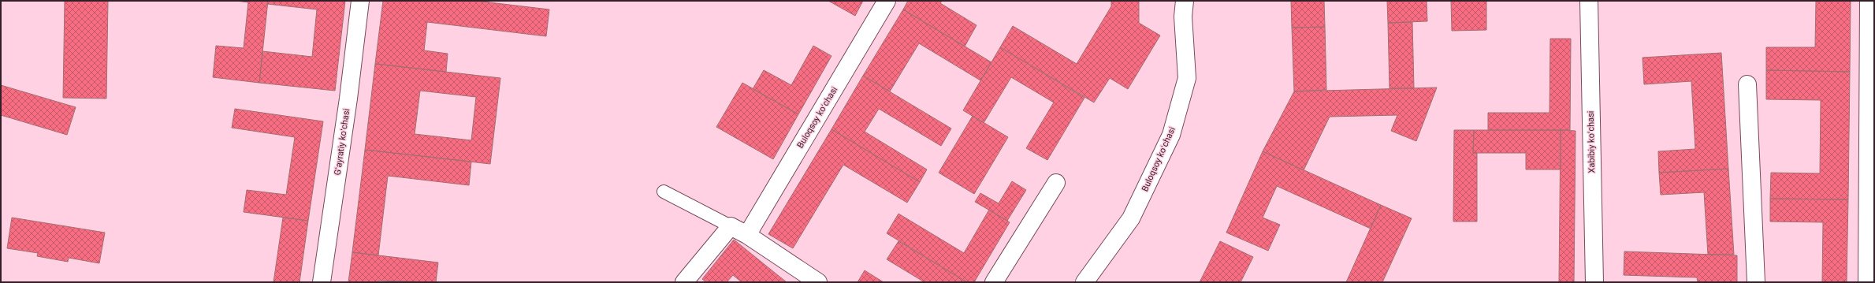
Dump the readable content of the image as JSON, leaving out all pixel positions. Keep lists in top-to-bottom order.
{
  "streets": {
    "street": ["Buloqsoy koʻchasi", "Gʻayratiy koʻchasi", "Xabibiy koʻchasi"]
  }
}
